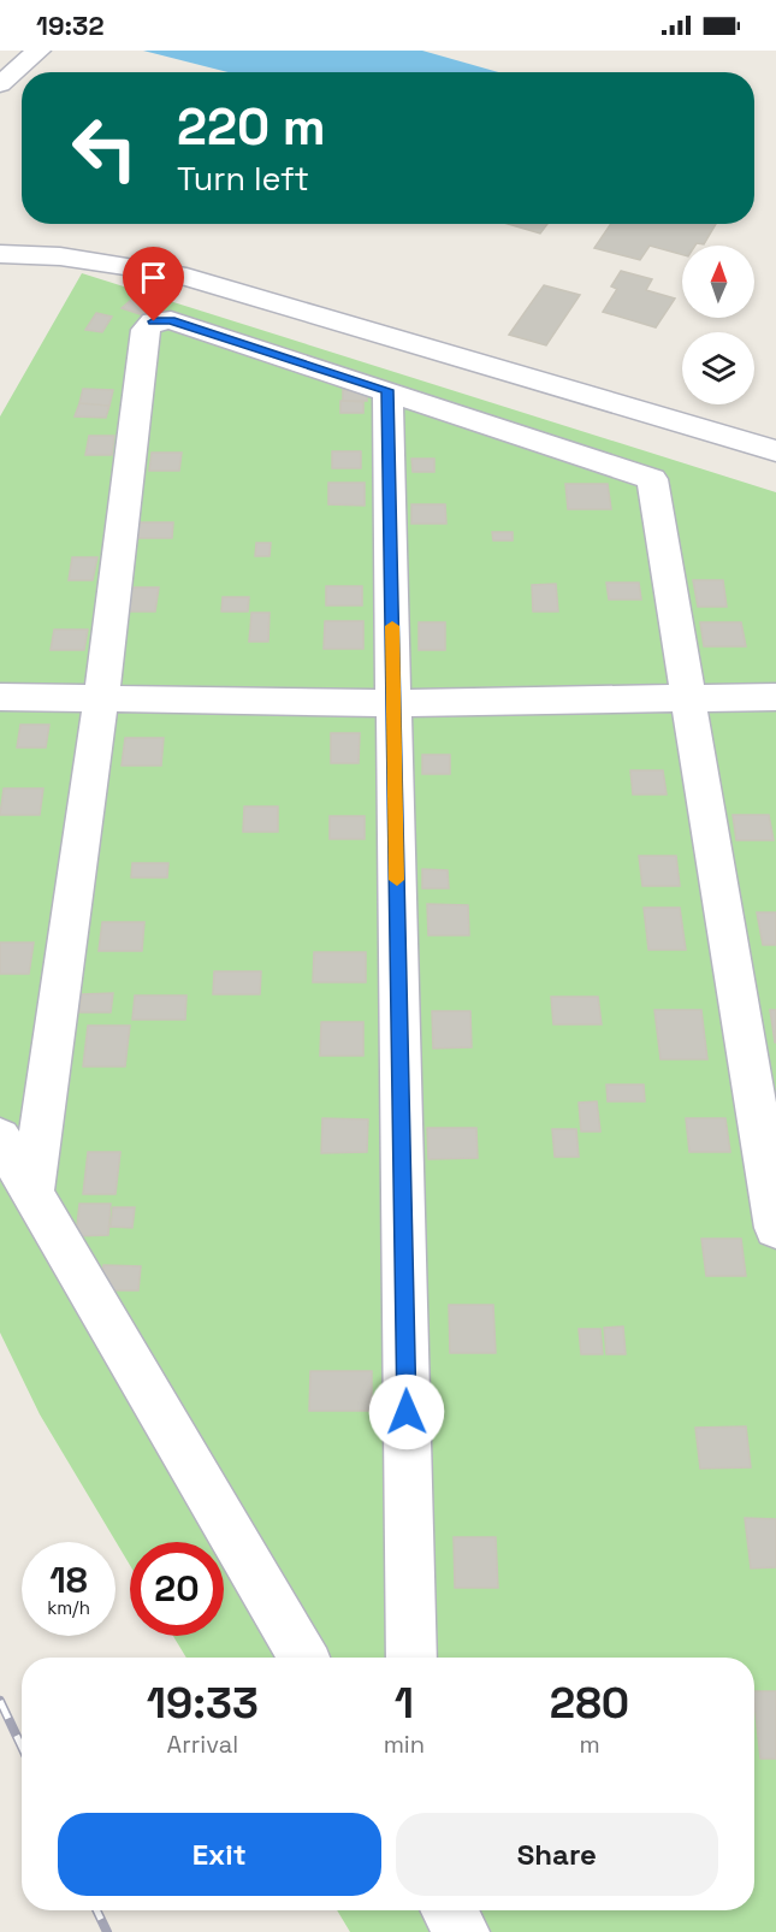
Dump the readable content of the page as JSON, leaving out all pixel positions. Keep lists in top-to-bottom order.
{
  "north": "top",
  "page": {
    "status": "19:32",
    "turn": ["220 m", "Turn left"],
    "speed": "18 km/h",
    "limit": "20",
    "eta": [
      "19:33",
      "Arrival",
      "1",
      "min",
      "280",
      "m"
    ],
    "buttons": ["Exit", "Share"]
  }
}
